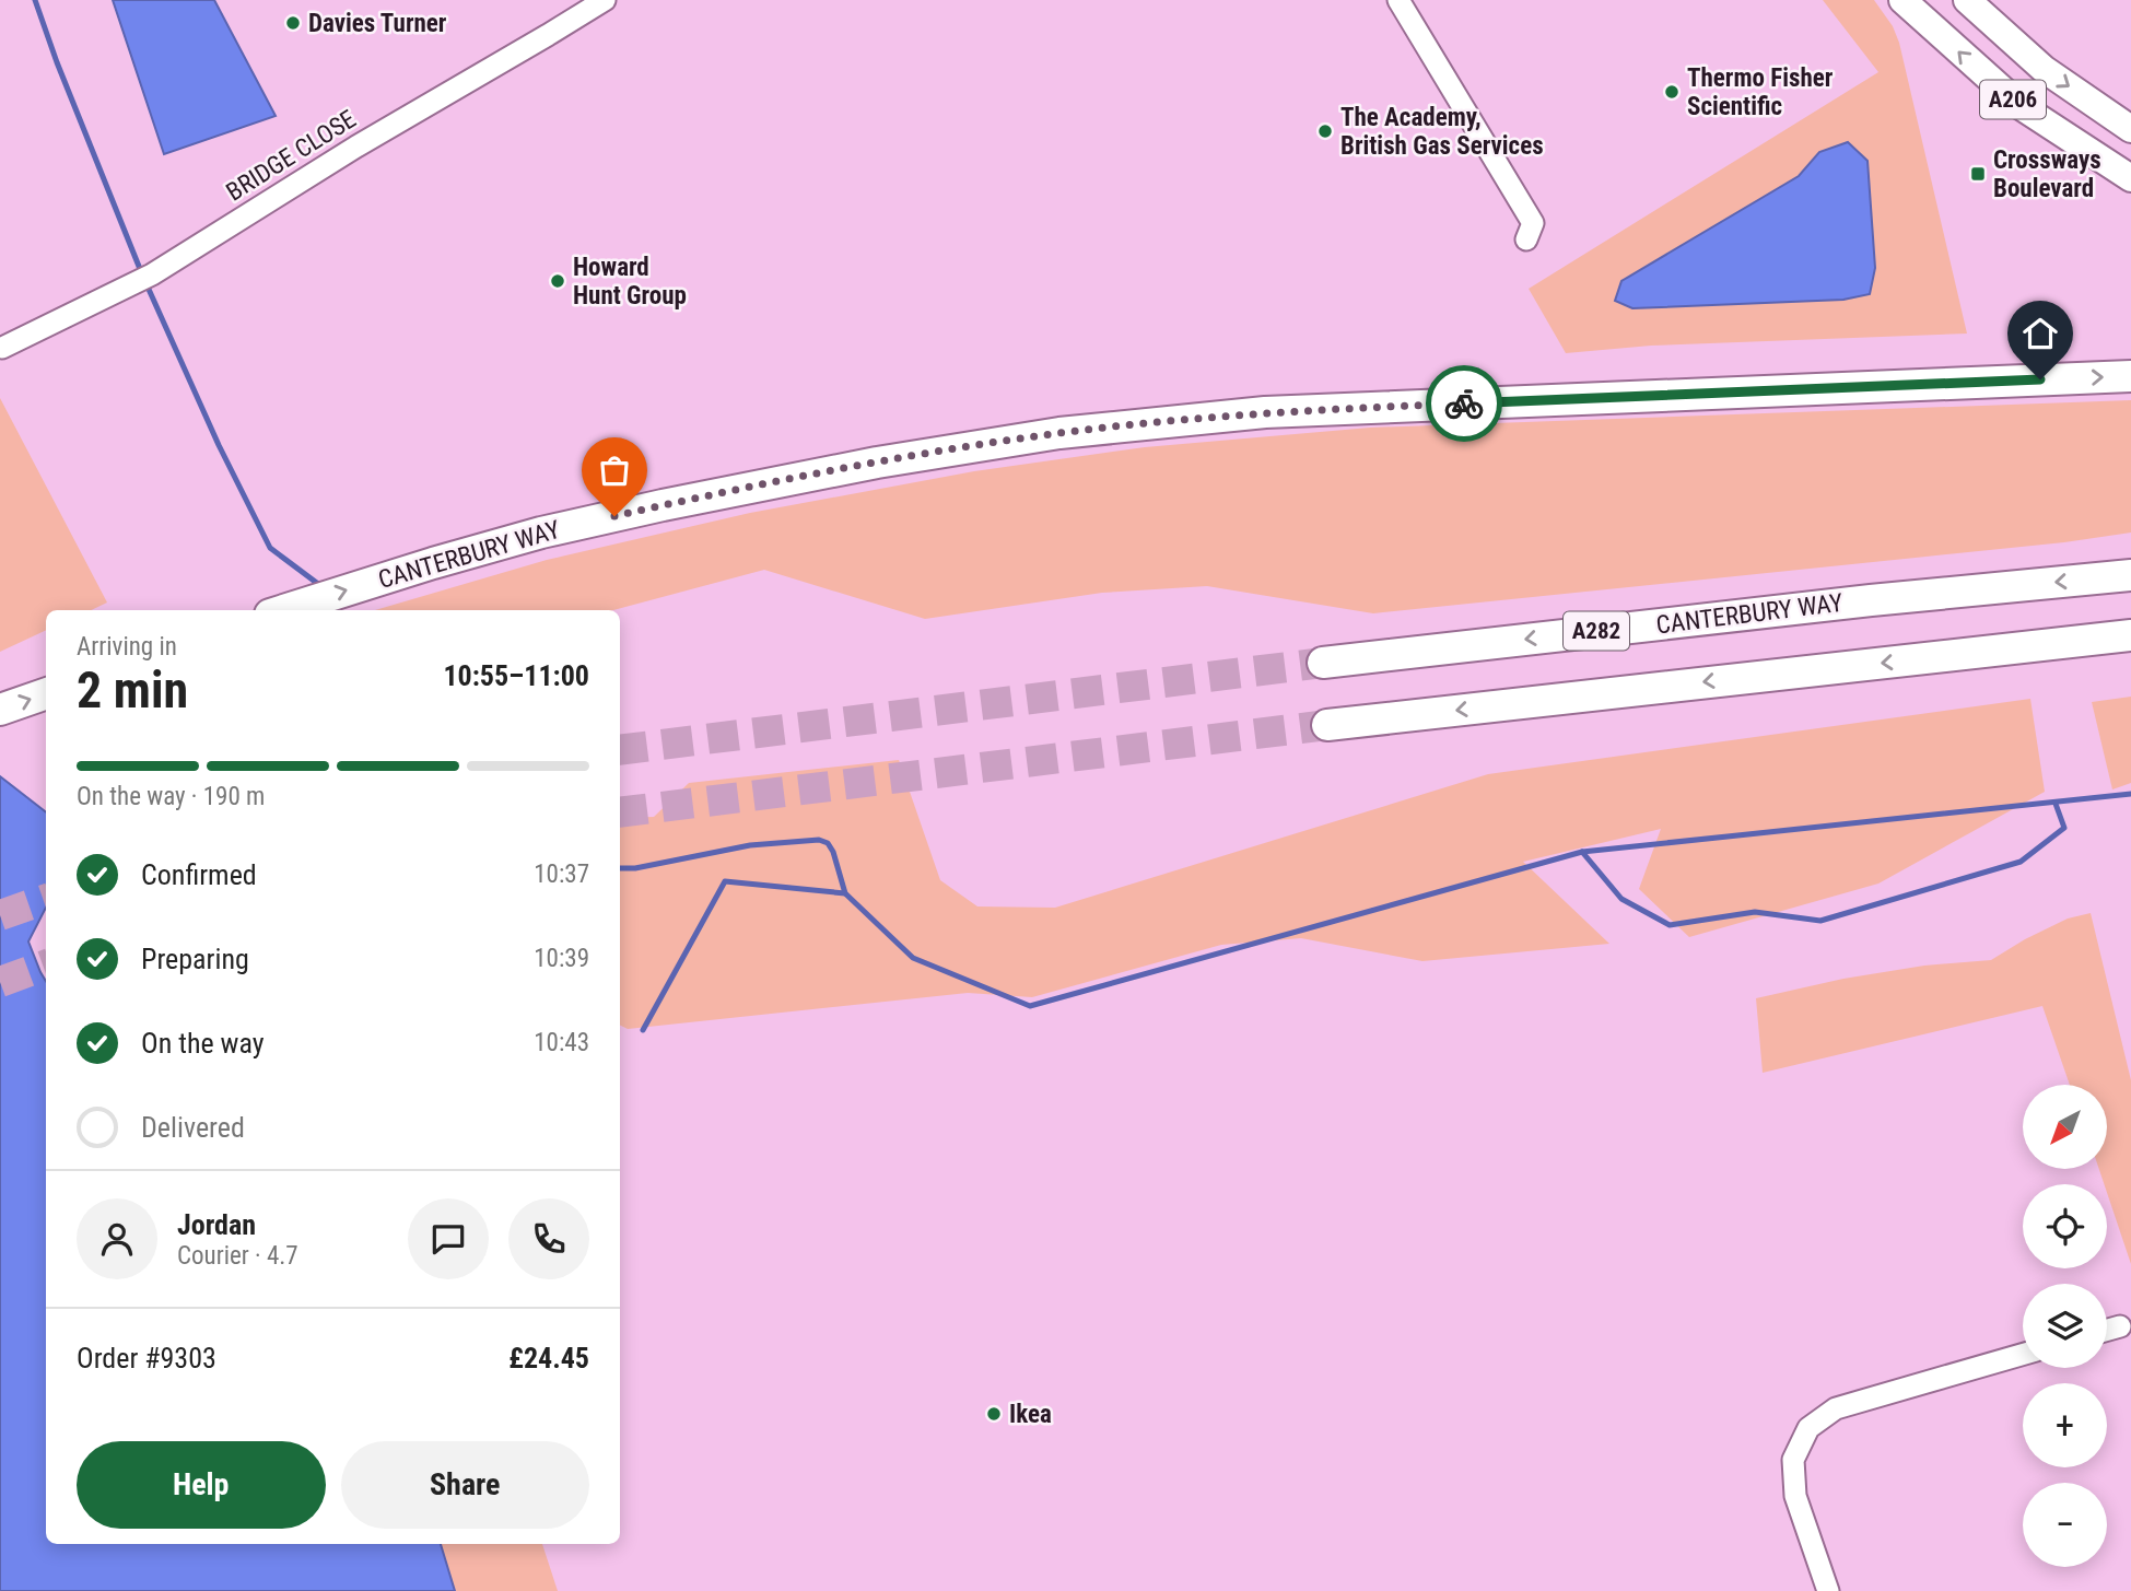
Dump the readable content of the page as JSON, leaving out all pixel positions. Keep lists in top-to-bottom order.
{
  "streets": {
    "highway": ["CANTERBURY WAY", "A282"],
    "main road": ["A206"],
    "street": ["BRIDGE CLOSE"]
  },
  "places": {
    "other": [
      "Davies Turner",
      "Thermo Fisher Scientific",
      "The Academy, British Gas Services",
      "Howard Hunt Group",
      "Ikea"
    ],
    "transit": ["Crossways Boulevard"]
  },
  "north": "bottom left",
  "page": {
    "heading": ["2 min", "Arriving in", "10:55–11:00"],
    "panel": [
      "Jordan",
      "Courier · 4.7",
      "Order #9303",
      "£24.45"
    ],
    "bar": "On the way · 190 m",
    "list": [
      ["Confirmed", "10:37"],
      ["Preparing", "10:39"],
      ["On the way", "10:43"],
      "Delivered"
    ],
    "map_buttons": ["+", "−"],
    "buttons": ["Help", "Share"]
  }
}
